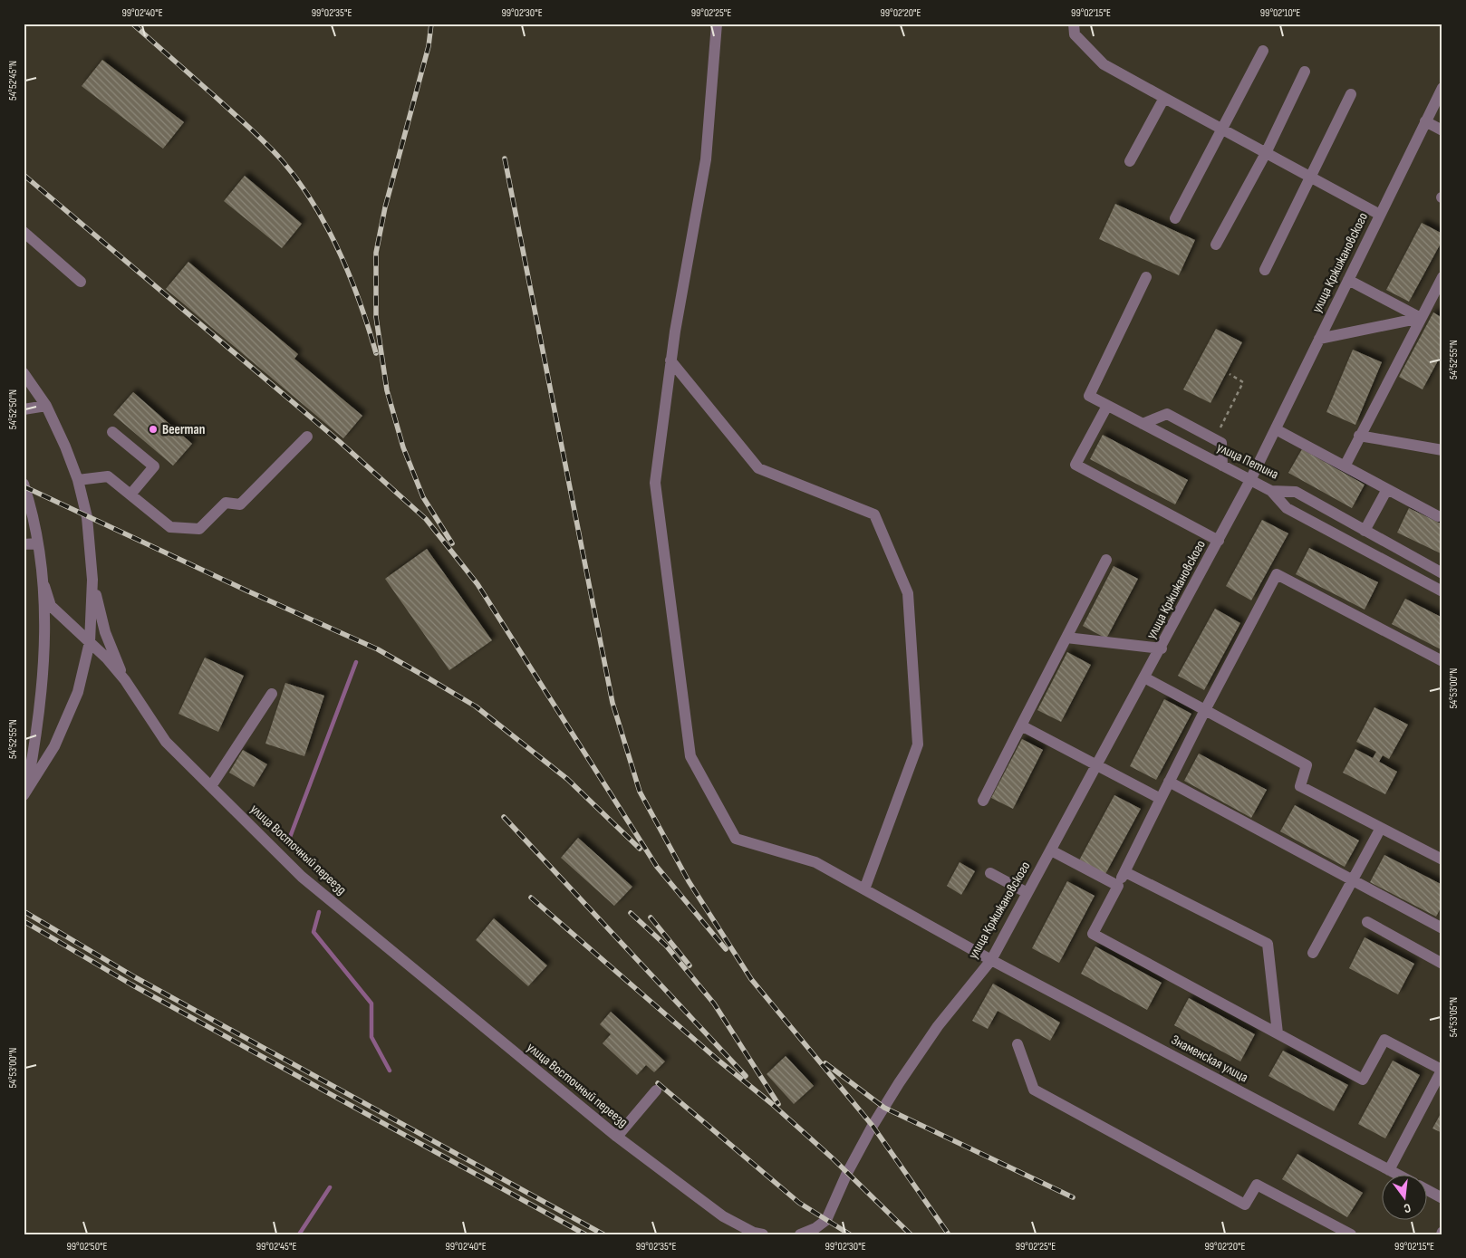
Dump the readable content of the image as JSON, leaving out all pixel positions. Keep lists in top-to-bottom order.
{
  "streets": {
    "street": [
      "улица Кржижановского",
      "улица Петина",
      "улица Восточный переезд",
      "Знаменская улица"
    ]
  },
  "crossings": [
    ["улица Кржижановского", "улица Петина"],
    ["улица Кржижановского", "Знаменская улица"]
  ],
  "places": ["Beerman"],
  "north": "bottom",
  "coordinates": [
    "99°02'40\"E",
    "99°02'35\"E",
    "99°02'30\"E",
    "99°02'25\"E",
    "99°02'20\"E",
    "99°02'15\"E",
    "99°02'10\"E",
    "54°52'45\"N",
    "54°52'55\"N",
    "54°52'50\"N",
    "54°53'00\"N",
    "54°53'05\"N",
    "99°02'50\"E",
    "99°02'45\"E"
  ]
}
